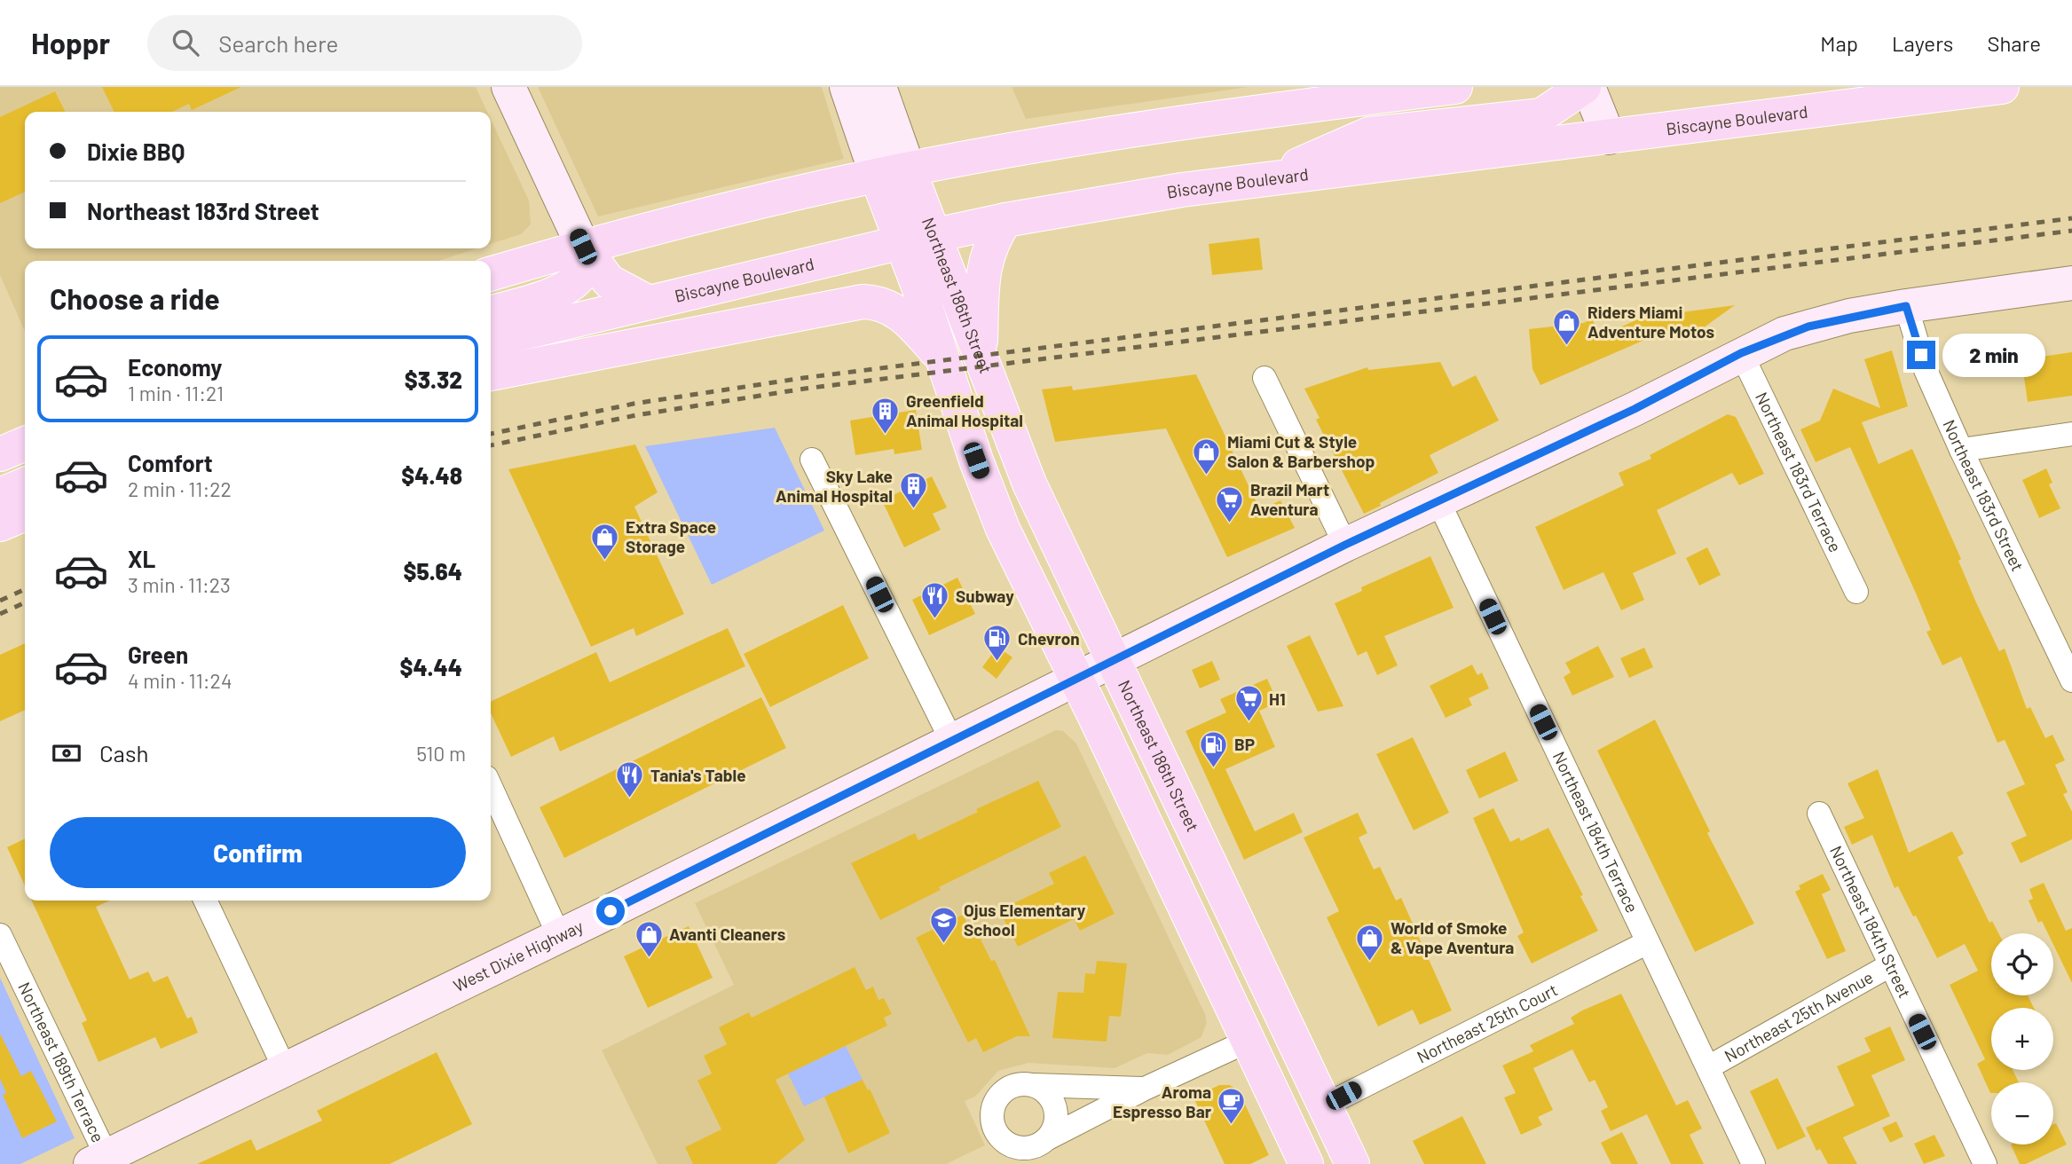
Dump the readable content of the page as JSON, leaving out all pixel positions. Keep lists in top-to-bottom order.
{
  "streets": {
    "main road": ["Biscayne Boulevard", "Northeast 186th Street"],
    "street": [
      "Northeast 183rd Terrace",
      "Northeast 183rd Street",
      "Northeast 184th Terrace",
      "Northeast 184th Street",
      "West Dixie Highway",
      "Northeast 25th Avenue",
      "Northeast 25th Court",
      "Northeast 189th Terrace"
    ]
  },
  "crossings": [
    ["Biscayne Boulevard", "Northeast 186th Street"],
    ["Northeast 186th Street", "West Dixie Highway"],
    ["Northeast 186th Street", "Northeast 25th Court"],
    ["Northeast 183rd Terrace", "West Dixie Highway"],
    ["Northeast 183rd Street", "West Dixie Highway"],
    ["Northeast 184th Terrace", "West Dixie Highway"],
    ["Northeast 184th Terrace", "Northeast 25th Avenue"],
    ["Northeast 184th Terrace", "Northeast 25th Court"],
    ["Northeast 184th Street", "Northeast 25th Avenue"],
    ["West Dixie Highway", "Northeast 189th Terrace"]
  ],
  "places": {
    "shop": [
      "Riders Miami Adventure Motos",
      "Miami Cut & Style Salon & Barbershop",
      "Extra Space Storage",
      "Avanti Cleaners",
      "World of Smoke & Vape Aventura"
    ],
    "building": ["Greenfield Animal Hospital", "Sky Lake Animal Hospital"],
    "supermarket": ["Brazil Mart Aventura", "H1"],
    "restaurant": ["Subway", "Tania's Table"],
    "fuel station": ["Chevron", "BP"],
    "school or university": ["Ojus Elementary School"],
    "cafe": ["Aroma Espresso Bar"]
  },
  "page": {
    "header": "Hoppr",
    "search": "Search here",
    "nav": ["Map", "Layers", "Share"],
    "banner": ["Dixie BBQ", "Northeast 183rd Street"],
    "heading": "Choose a ride",
    "bubble": "2 min",
    "list": [
      {
        "name": "Economy",
        "note": "1 min · 11:21",
        "value": "$3.32"
      },
      {
        "name": "Comfort",
        "note": "2 min · 11:22",
        "value": "$4.48"
      },
      {
        "name": "XL",
        "note": "3 min · 11:23",
        "value": "$5.64"
      },
      {
        "name": "Green",
        "note": "4 min · 11:24",
        "value": "$4.44"
      }
    ],
    "pay": ["Cash", "510 m"],
    "buttons": "Confirm",
    "map_buttons": ["+", "−"]
  }
}
